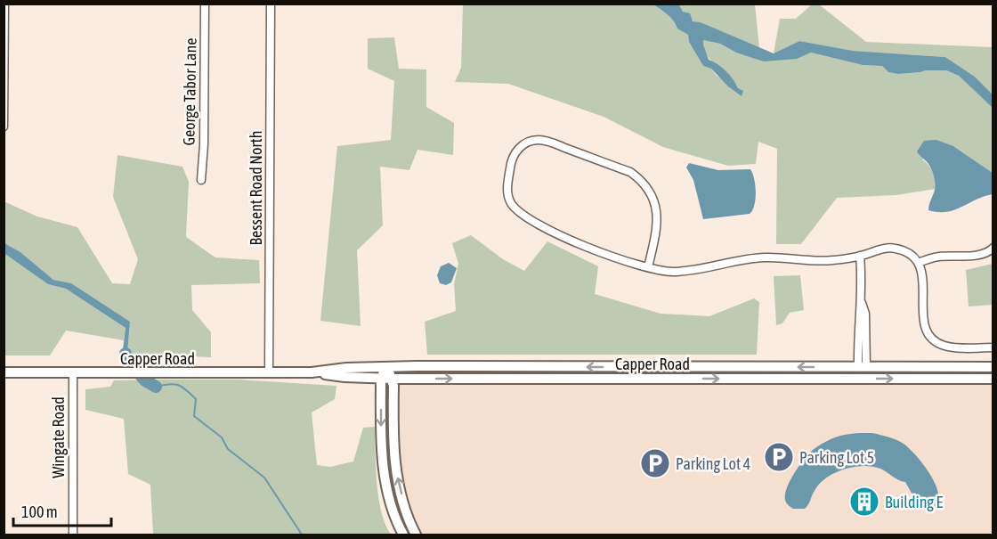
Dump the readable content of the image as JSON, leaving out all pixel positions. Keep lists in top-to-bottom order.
{
  "streets": {
    "street": [
      "George Tabor Lane",
      "Bessent Road North",
      "Capper Road",
      "Wingate Road"
    ]
  },
  "crossings": [
    ["Bessent Road North", "Capper Road"],
    ["Capper Road", "Wingate Road"]
  ],
  "places": {
    "parking": ["Parking Lot 5", "Parking Lot 4"],
    "building": ["Building E"]
  },
  "scale_bar": "100 m"
}
